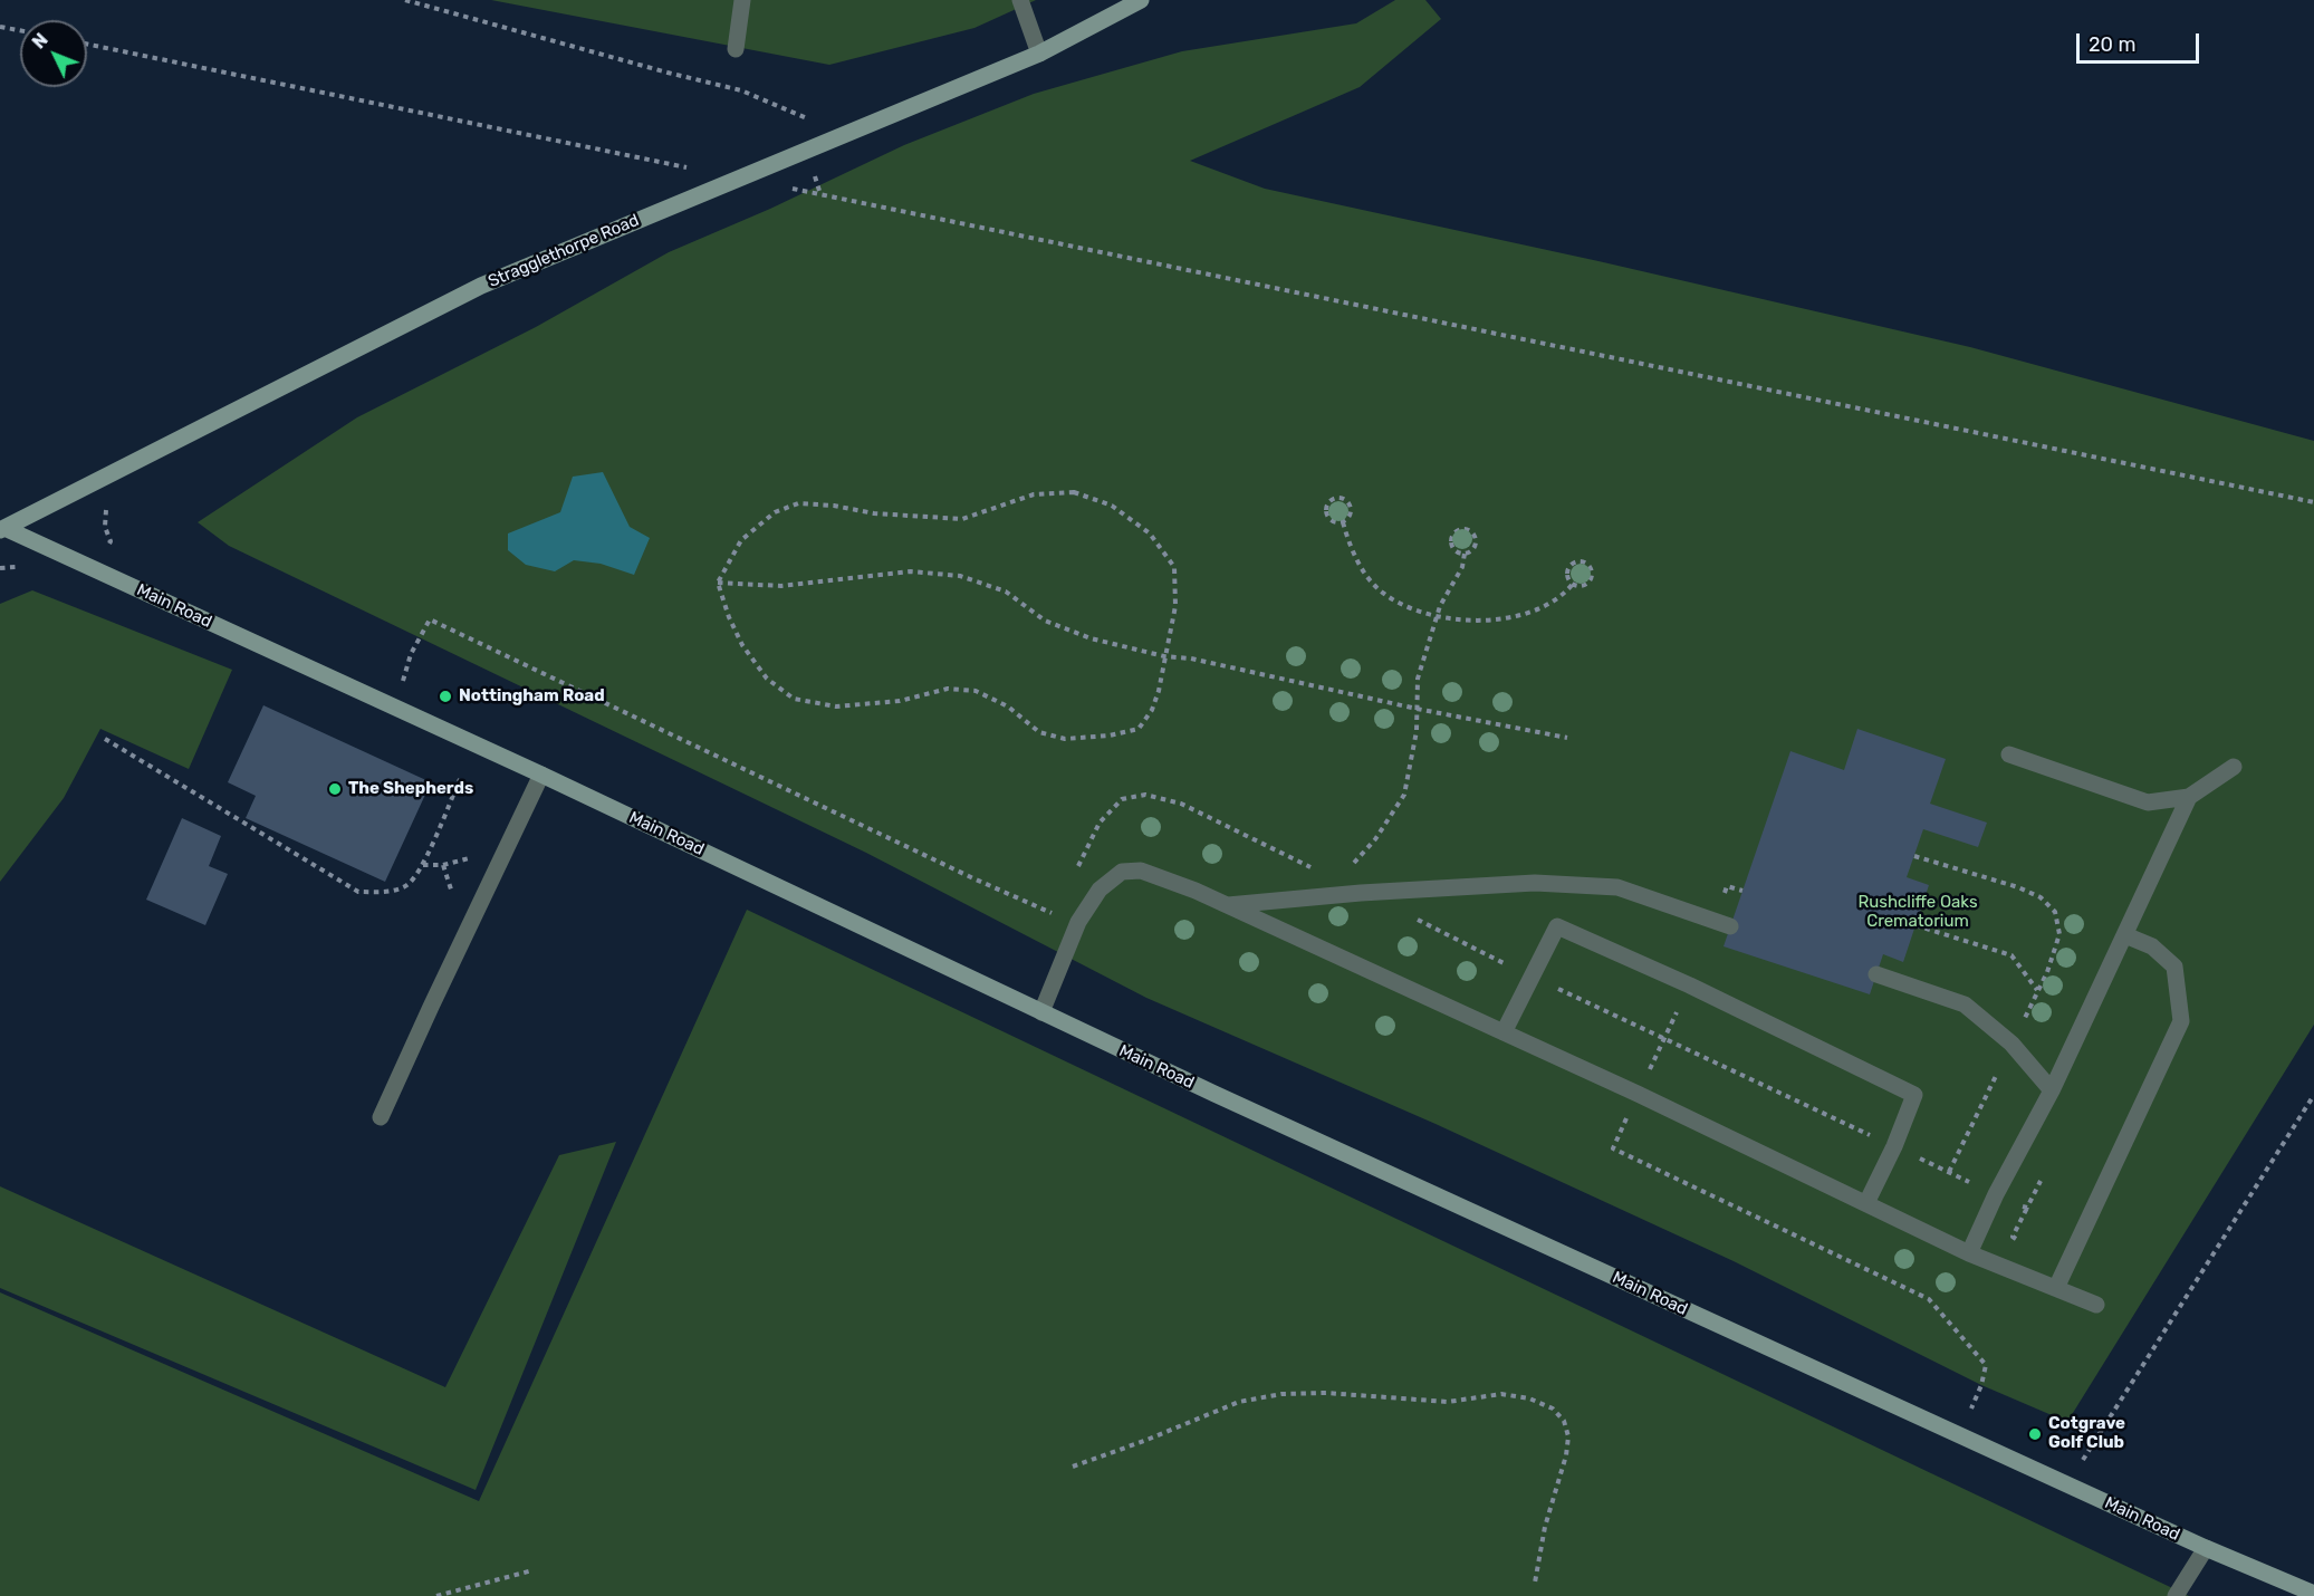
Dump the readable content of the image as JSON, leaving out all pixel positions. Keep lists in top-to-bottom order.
{
  "streets": {
    "street": ["Stragglethorpe Road", "Main Road"]
  },
  "crossings": [
    ["Stragglethorpe Road", "Main Road"]
  ],
  "parks": ["Rushcliffe Oaks Crematorium"],
  "places": ["Nottingham Road", "The Shepherds", "Cotgrave Golf Club"],
  "scale_bar": "20 m",
  "north": "top left"
}
